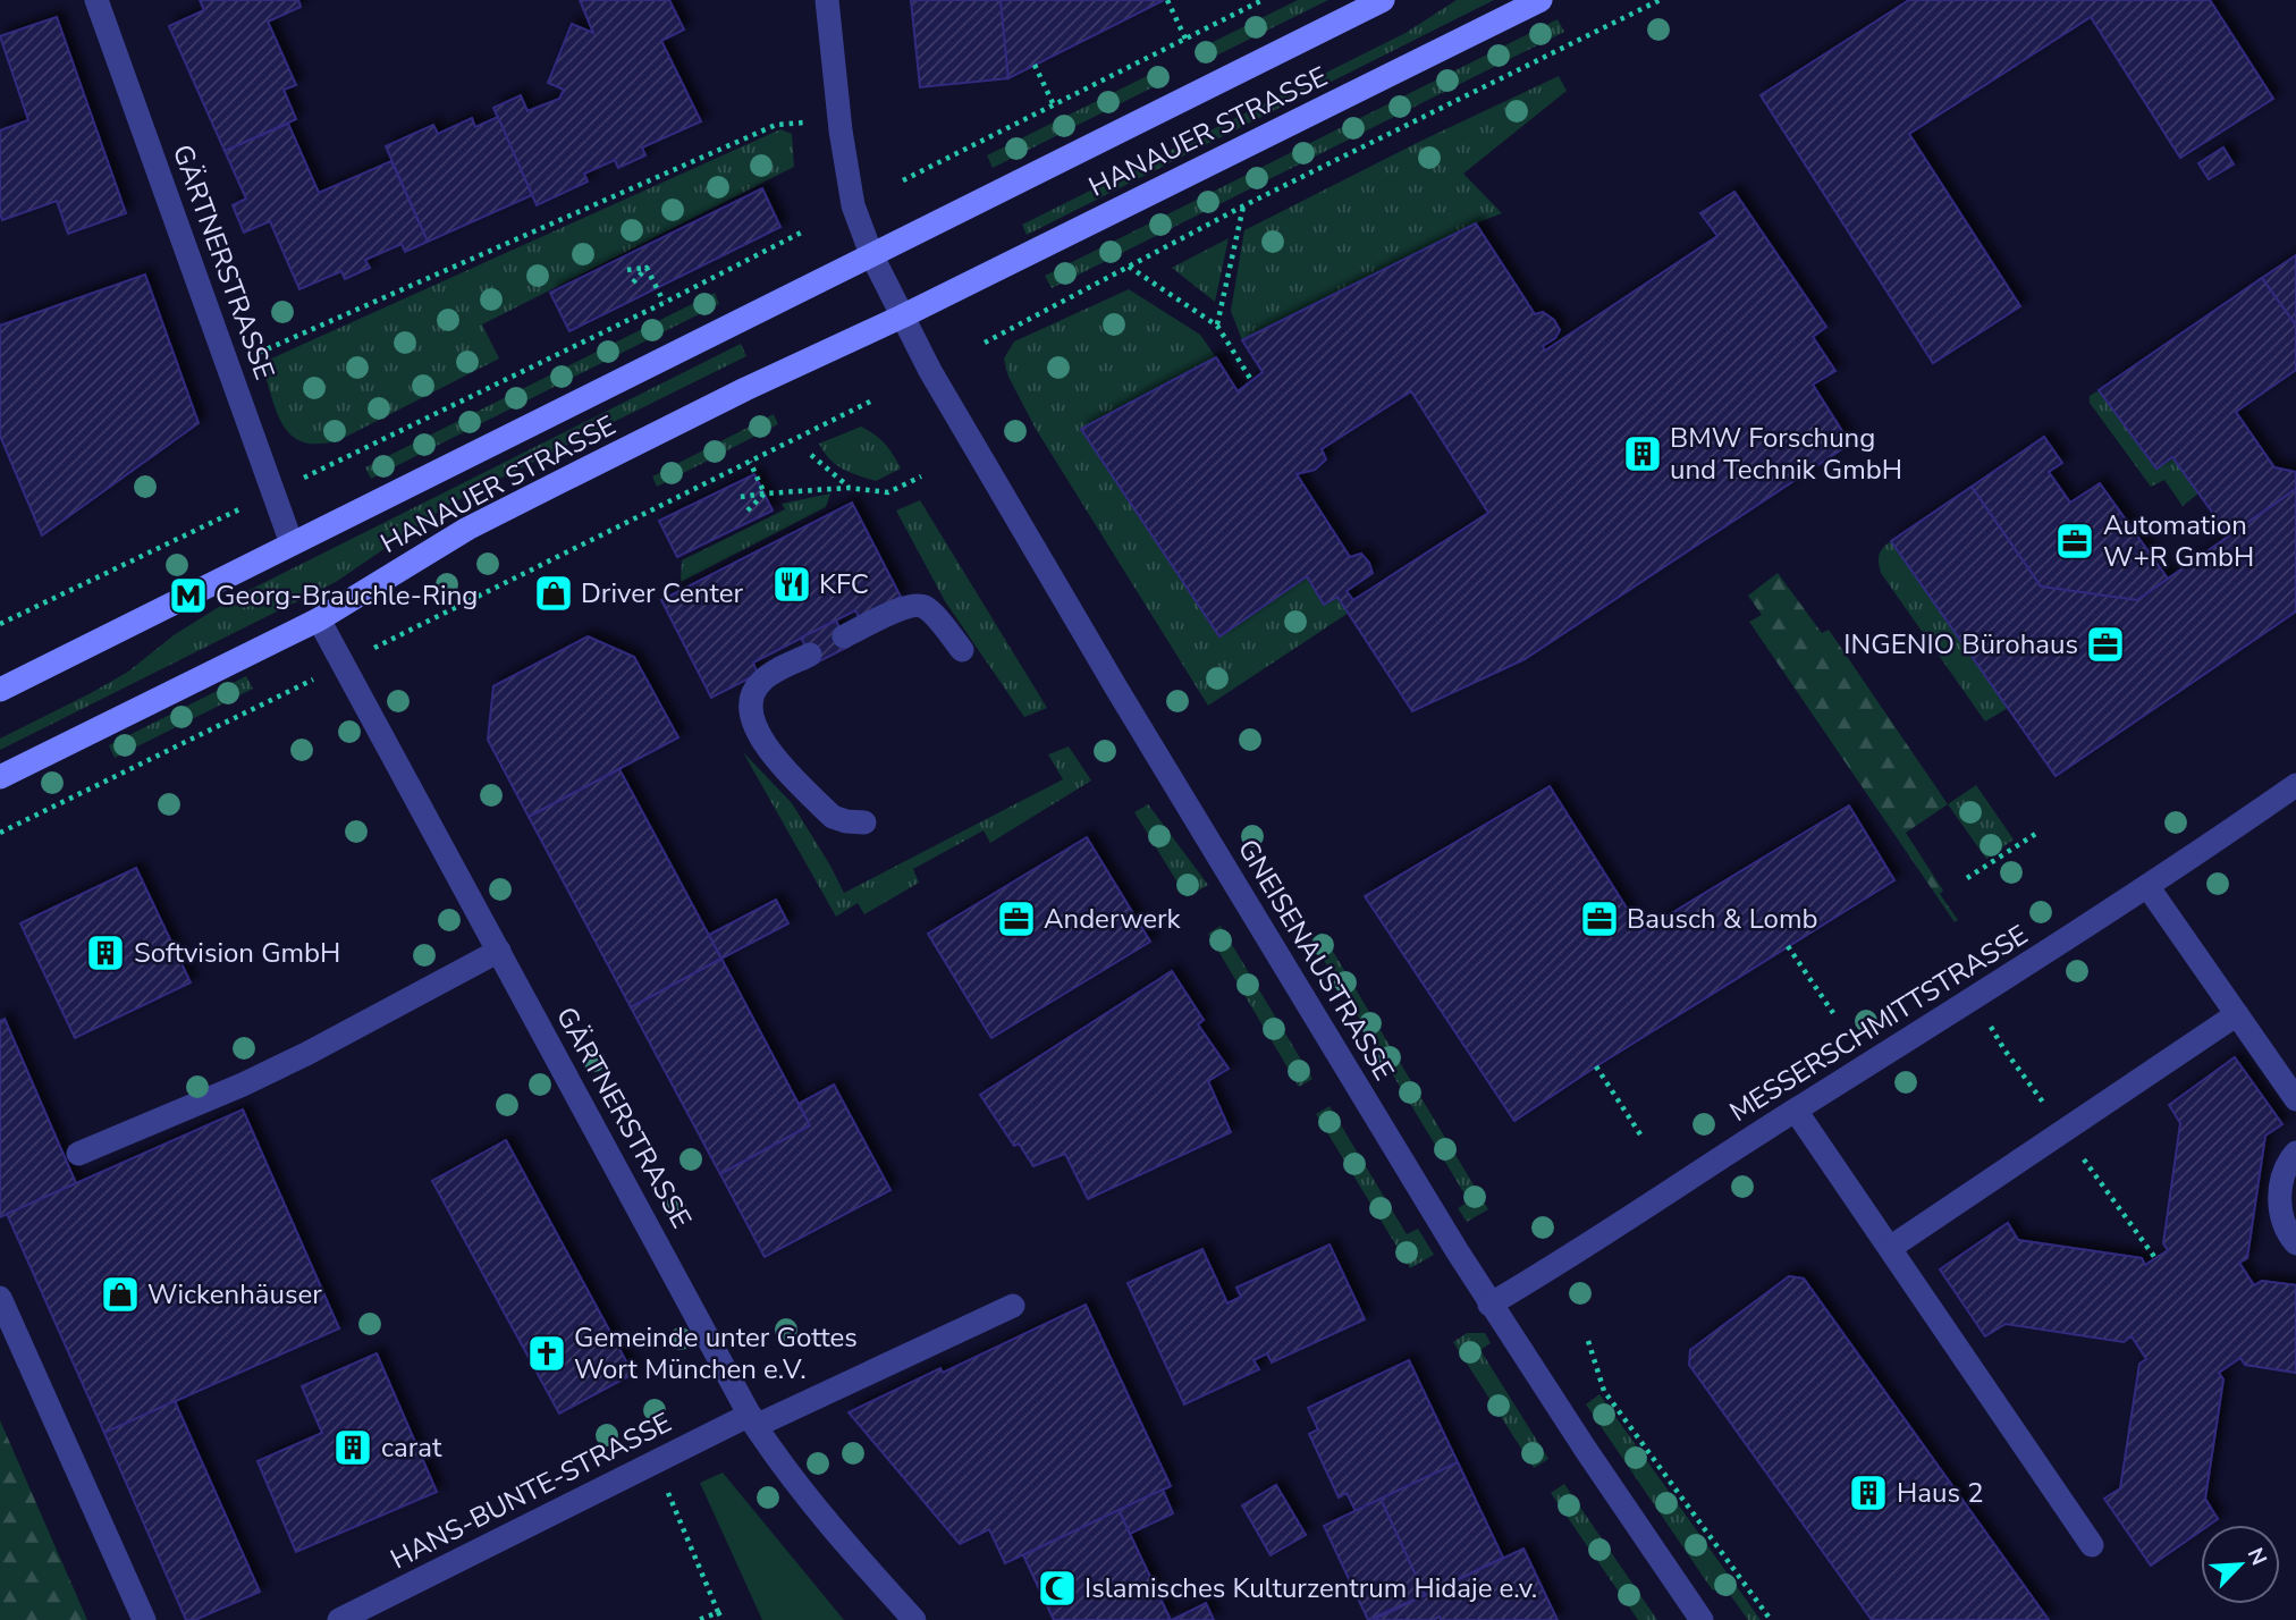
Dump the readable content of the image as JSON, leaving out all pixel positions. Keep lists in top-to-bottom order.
{
  "streets": {
    "main road": ["HANAUER STRASSE"],
    "street": [
      "GÄRTNERSTRASSE",
      "GNEISENAUSTRASSE",
      "MESSERSCHMITTSTRASSE",
      "HANS-BUNTE-STRASSE"
    ]
  },
  "crossings": [
    ["HANAUER STRASSE", "GÄRTNERSTRASSE"],
    ["HANAUER STRASSE", "GNEISENAUSTRASSE"],
    ["GÄRTNERSTRASSE", "HANS-BUNTE-STRASSE"],
    ["GNEISENAUSTRASSE", "MESSERSCHMITTSTRASSE"]
  ],
  "places": {
    "building": [
      "BMW Forschung und Technik GmbH",
      "Softvision GmbH",
      "carat",
      "Haus 2"
    ],
    "office": [
      "Automation W+R GmbH",
      "INGENIO Bürohaus",
      "Anderwerk",
      "Bausch & Lomb"
    ],
    "restaurant": ["KFC"],
    "shop": ["Driver Center", "Wickenhäuser"],
    "metro station": ["Georg-Brauchle-Ring"],
    "church": ["Gemeinde unter Gottes Wort München e.V."],
    "mosque": ["Islamisches Kulturzentrum Hidaje e.v."]
  },
  "north": "top right"
}
